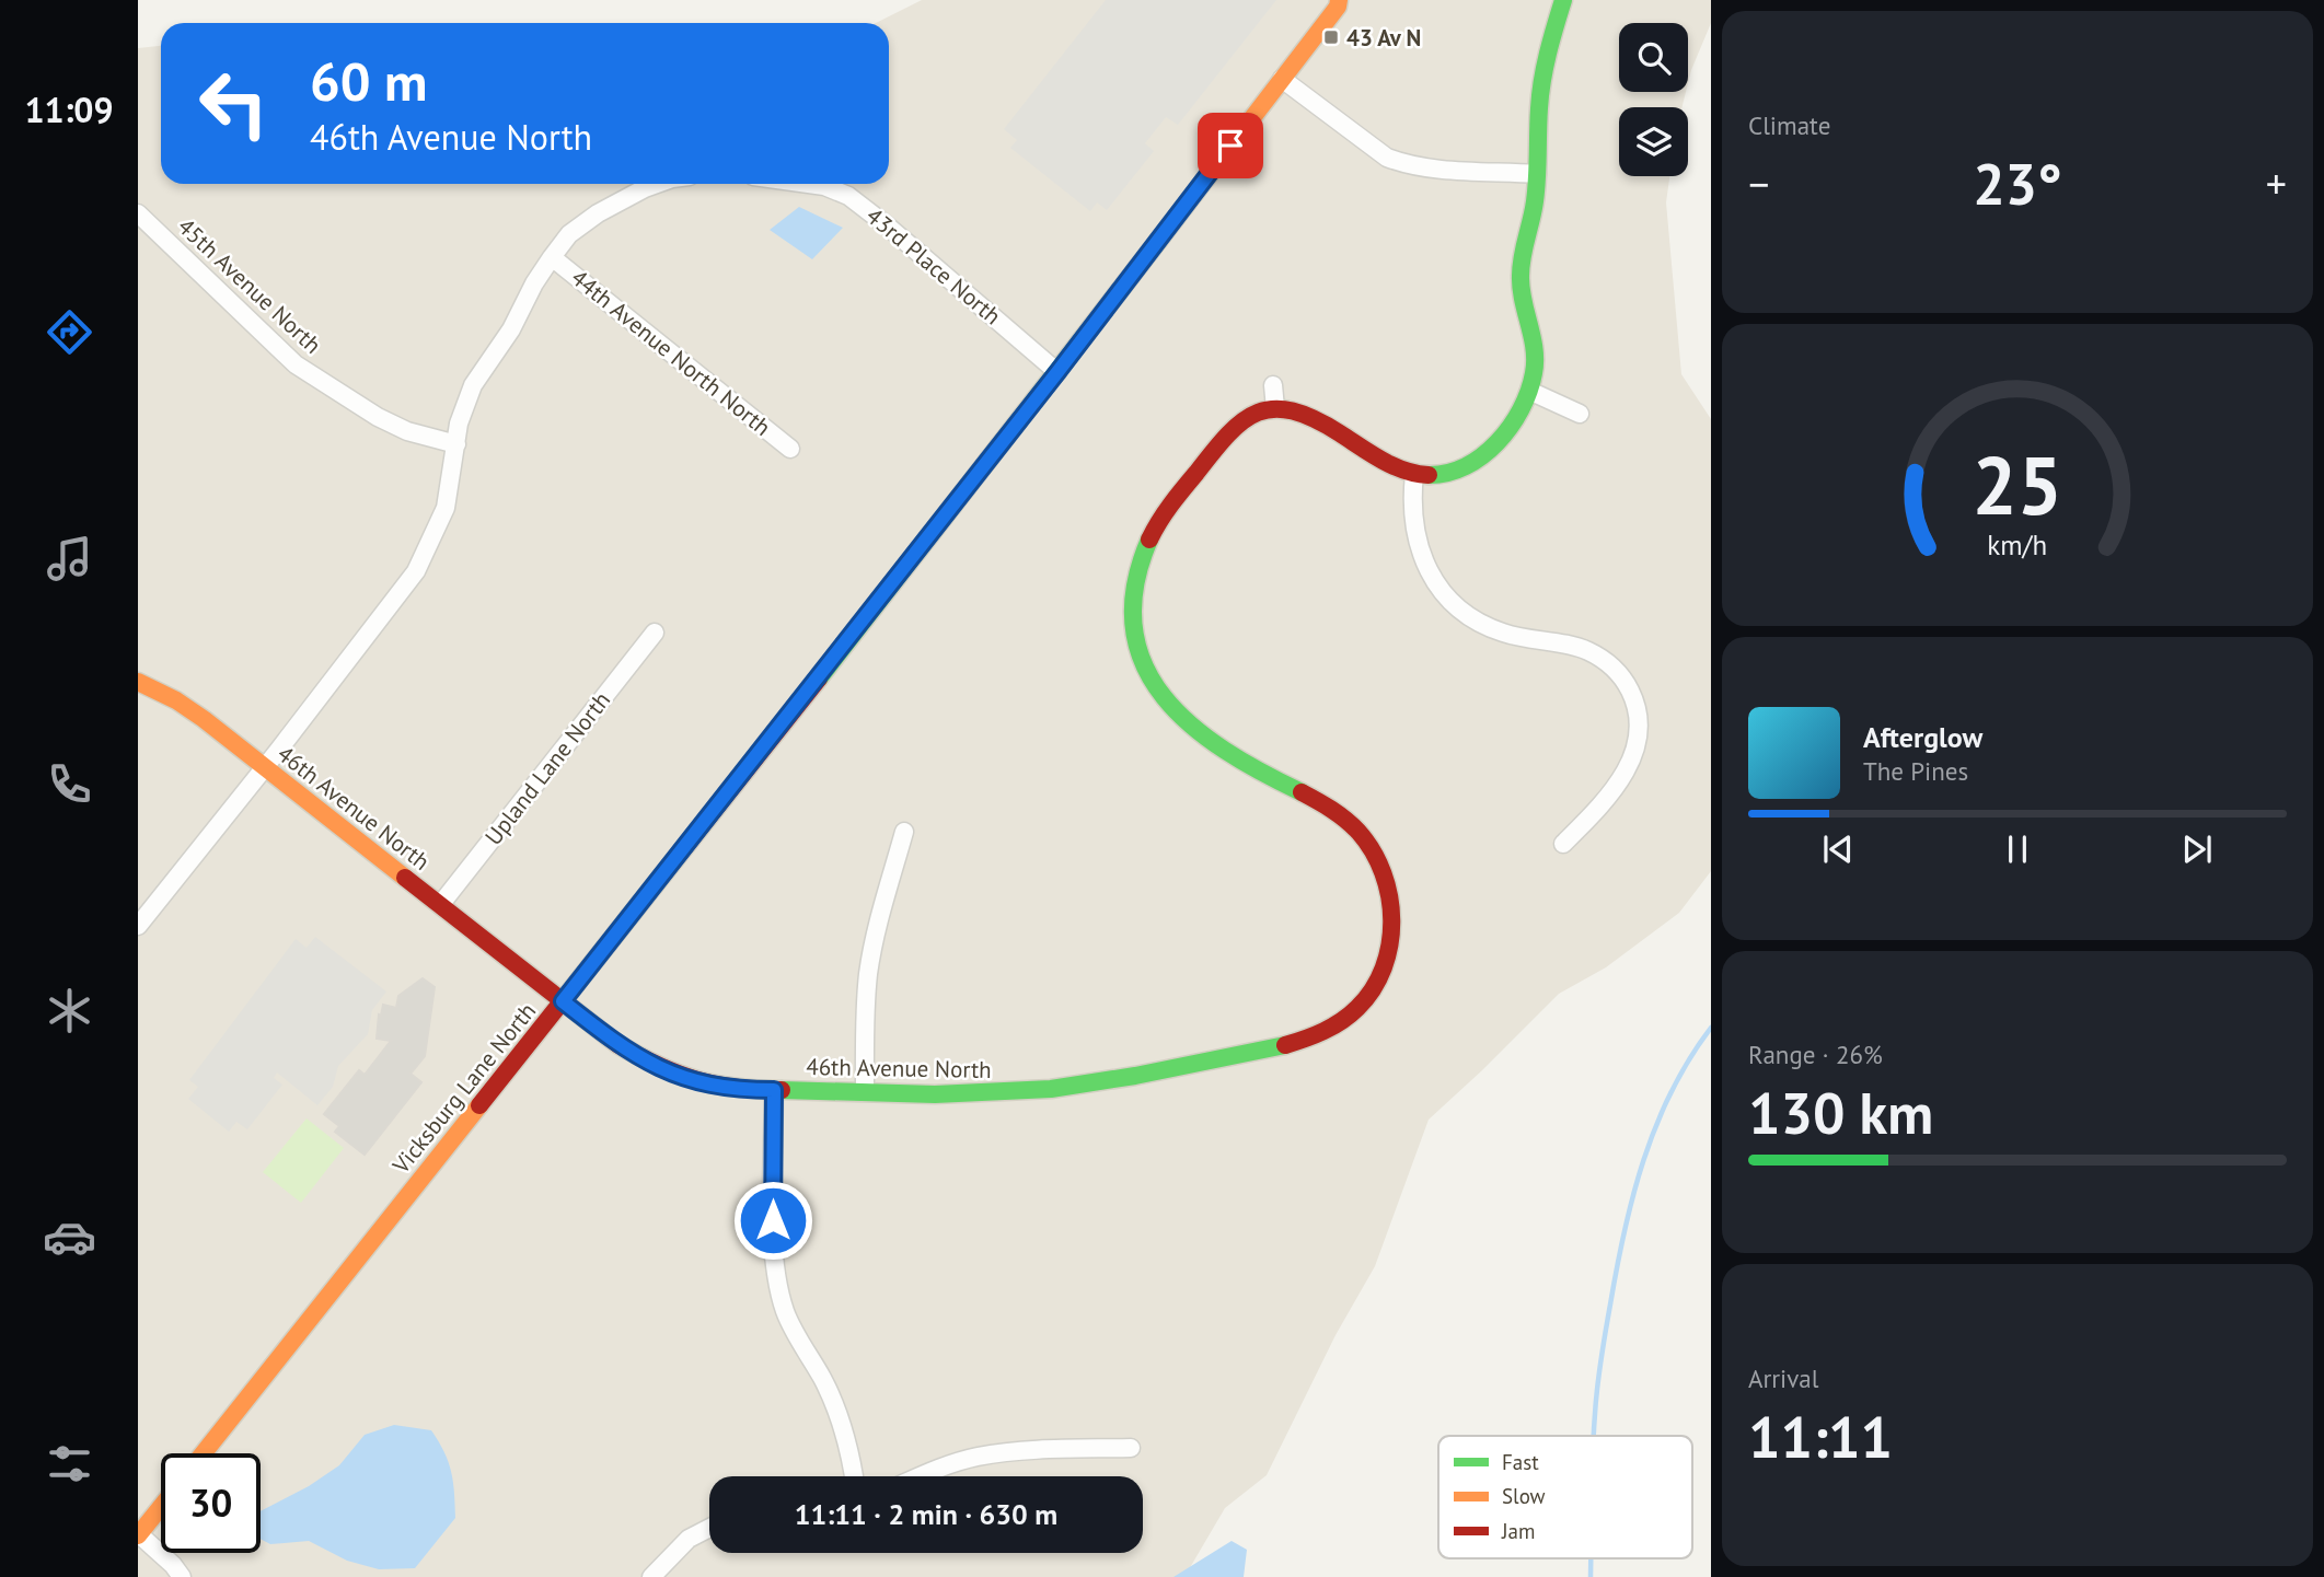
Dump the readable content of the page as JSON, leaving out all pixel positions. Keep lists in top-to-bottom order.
{
  "streets": {
    "street": [
      "43rd Place North",
      "45th Avenue North",
      "44th Avenue North North",
      "Upland Lane North",
      "46th Avenue North",
      "Vicksburg Lane North"
    ]
  },
  "crossings": [
    ["43rd Place North", "Vicksburg Lane North"],
    ["Upland Lane North", "46th Avenue North"],
    ["46th Avenue North", "Vicksburg Lane North"]
  ],
  "places": {
    "transit": ["43 Av N"]
  },
  "legend": ["Fast", "Slow", "Jam"],
  "page": {
    "tabs": "11:09",
    "tile": [
      "Climate",
      ["Range · 26%", "130 km"],
      ["Arrival", "11:11"]
    ],
    "turn": ["60 m", "46th Avenue North"],
    "heat": ["−", "23°", "+"],
    "song": ["Afterglow", "The Pines"],
    "limit": "30",
    "trip": "11:11 · 2 min · 630 m",
    "gauge": ["25", "km/h"]
  }
}
